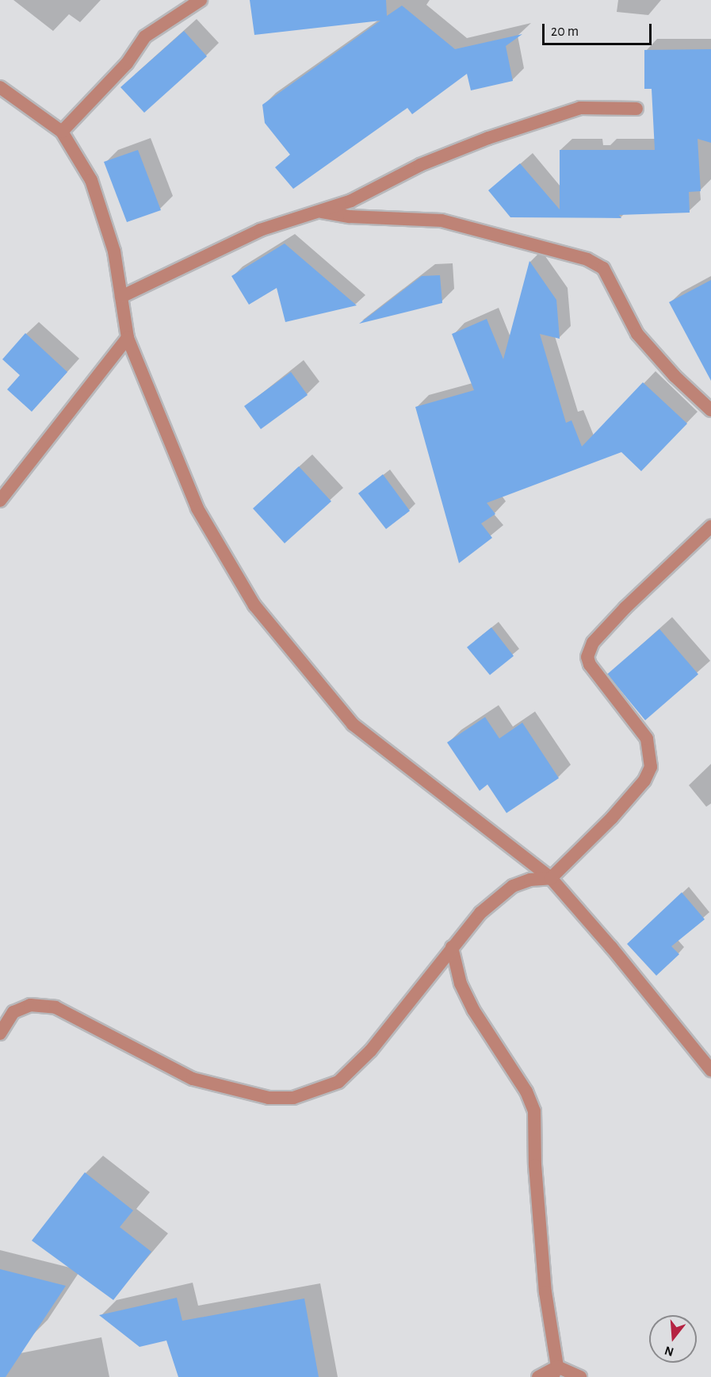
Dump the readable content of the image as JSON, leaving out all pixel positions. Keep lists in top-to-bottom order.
{
  "scale_bar": "20 m",
  "north": "bottom"
}
